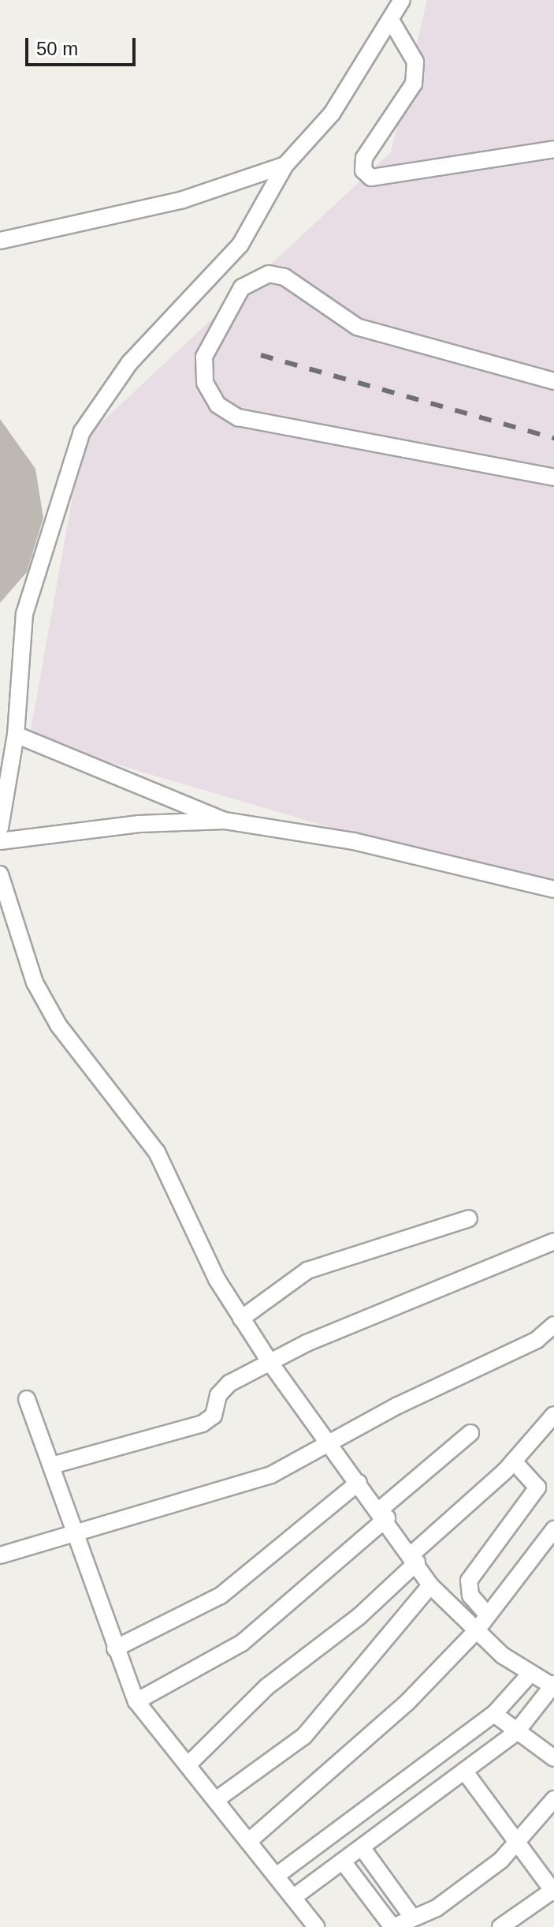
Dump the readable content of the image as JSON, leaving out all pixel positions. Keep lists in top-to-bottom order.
{
  "scale_bar": "50 m"
}
